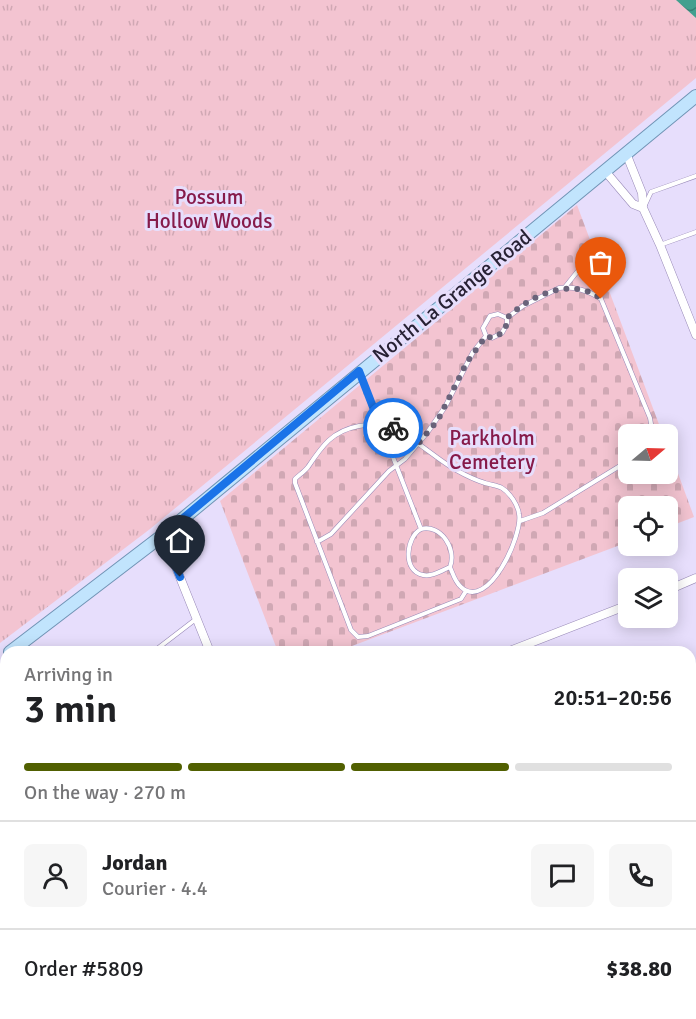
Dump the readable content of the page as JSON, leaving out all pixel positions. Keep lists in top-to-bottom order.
{
  "streets": {
    "main road": ["North La Grange Road"]
  },
  "parks": ["Possum Hollow Woods", "Parkholm Cemetery"],
  "north": "right",
  "page": {
    "heading": ["3 min", "Arriving in", "20:51–20:56"],
    "panel": [
      "Jordan",
      "Courier · 4.4",
      "Order #5809",
      "$38.80"
    ],
    "bar": "On the way · 270 m"
  }
}
